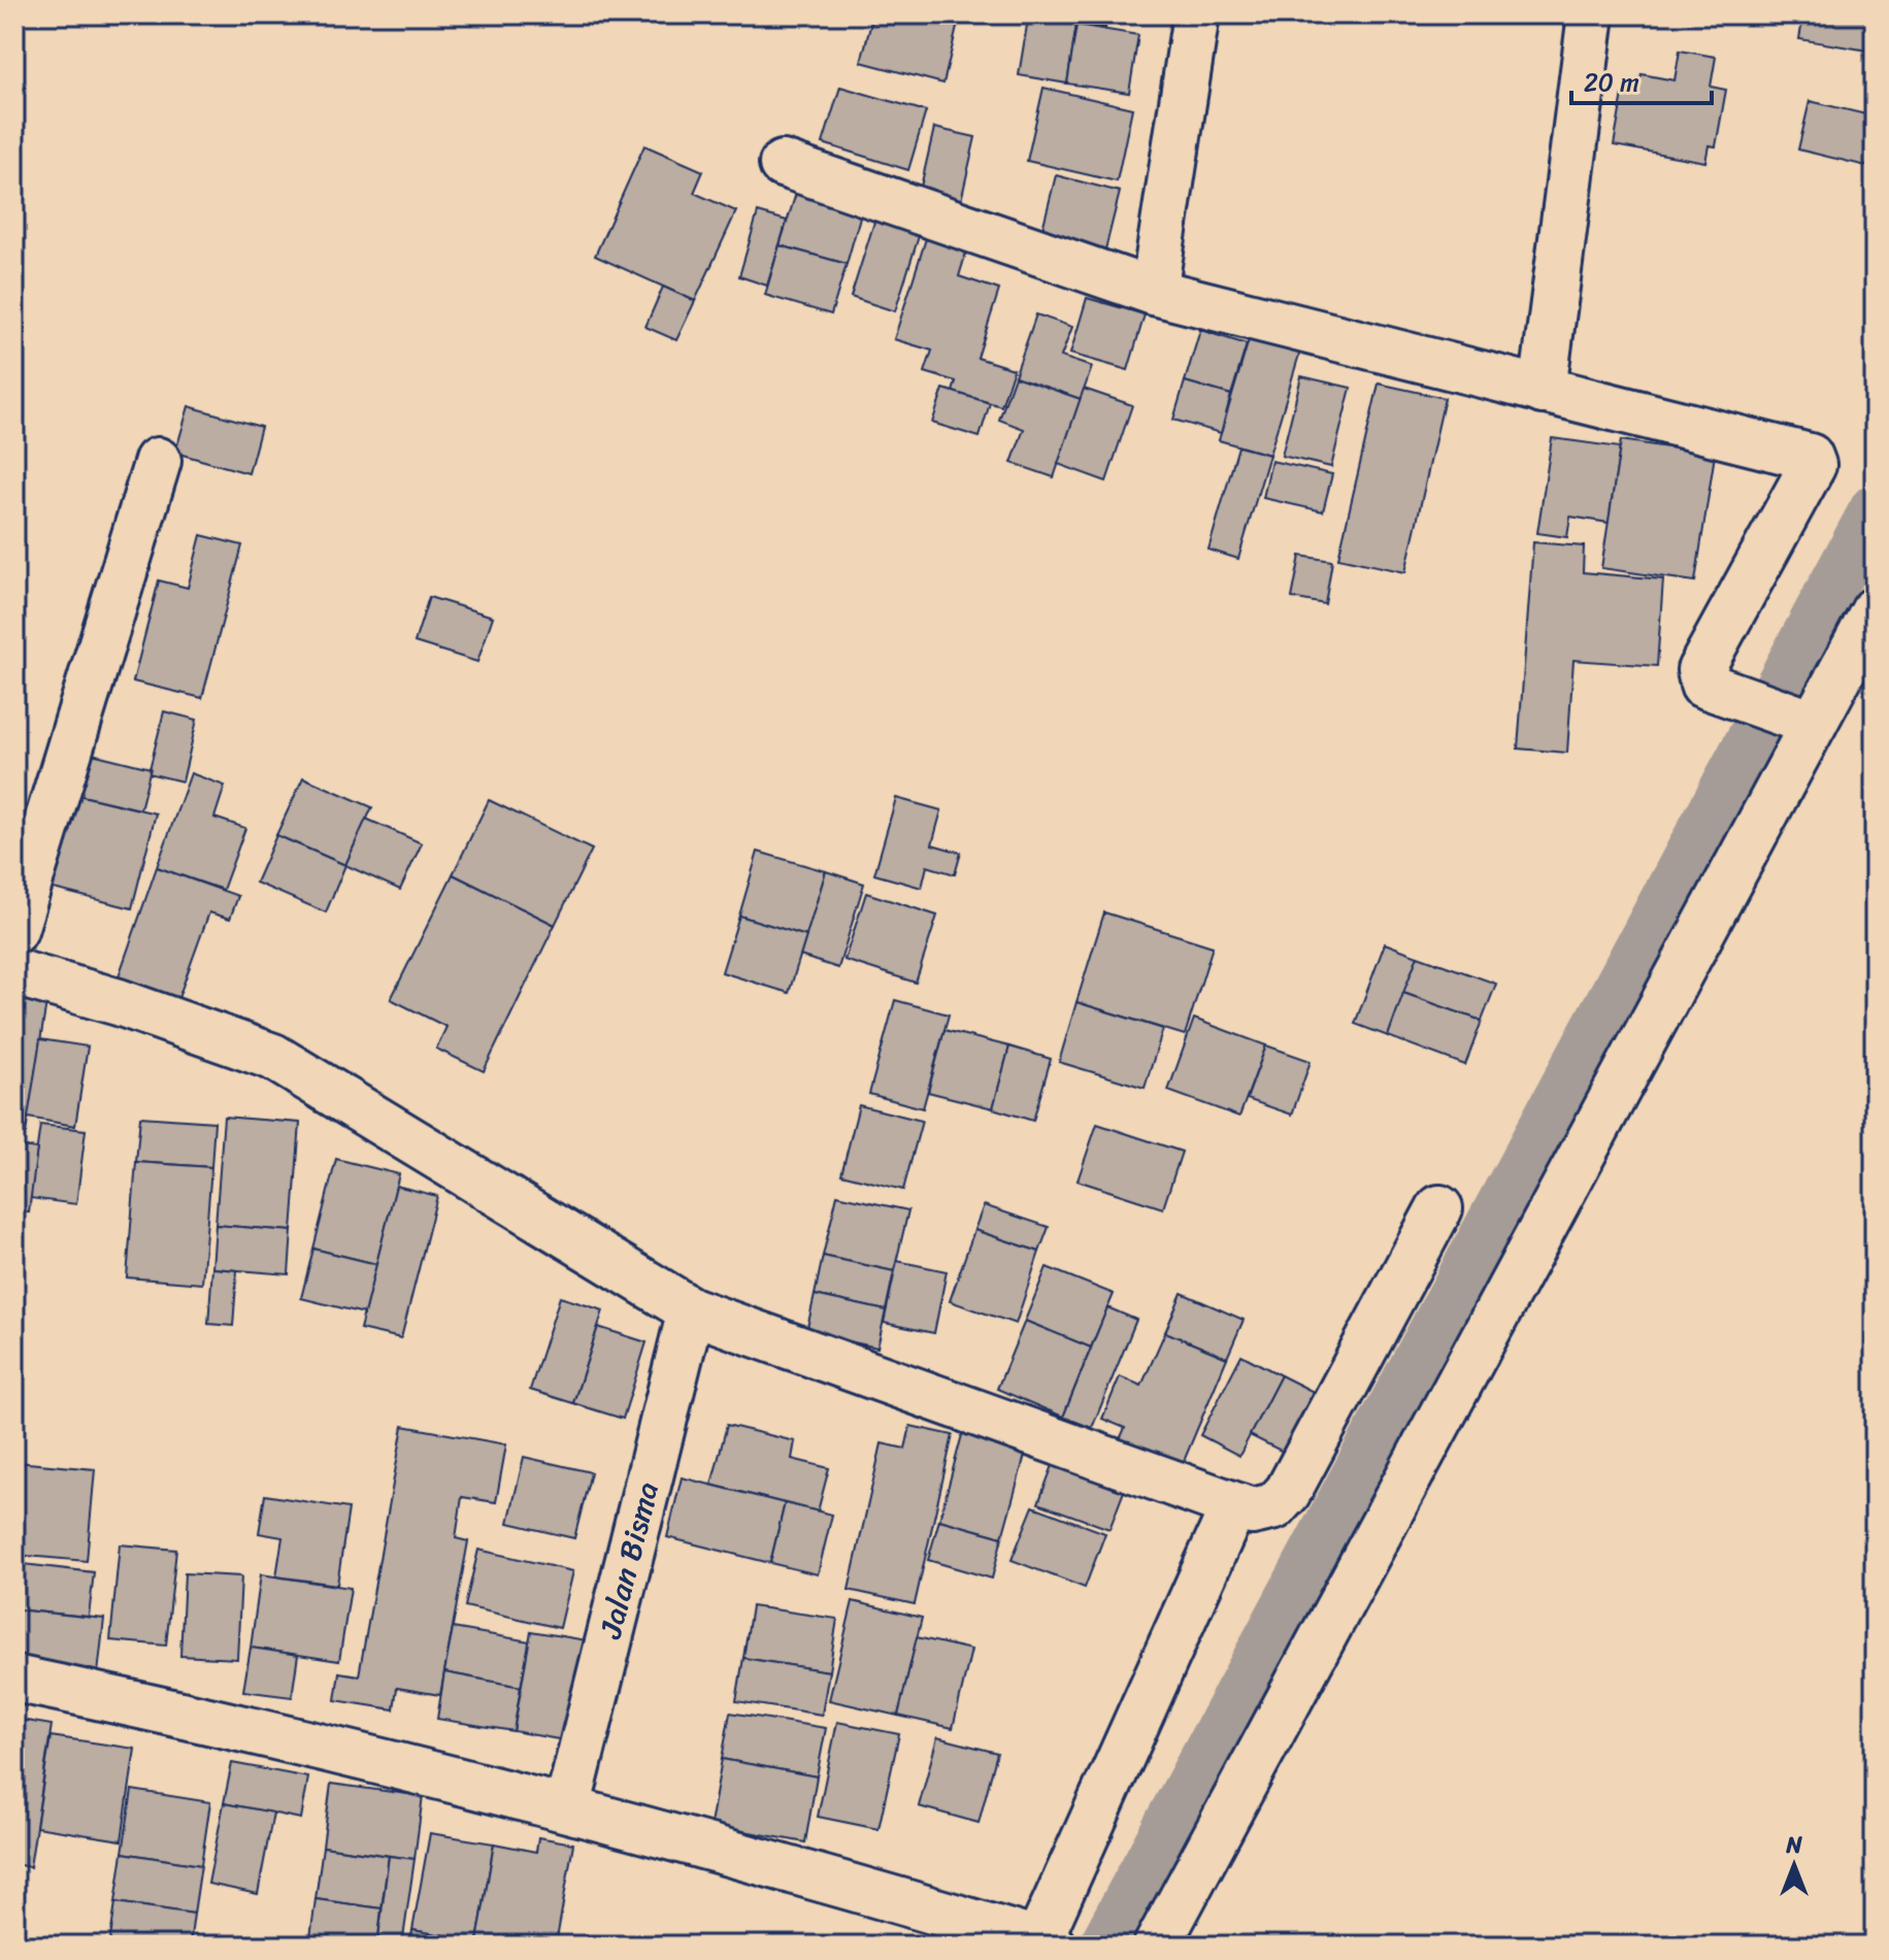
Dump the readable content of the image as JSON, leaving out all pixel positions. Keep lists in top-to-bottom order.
{
  "streets": {
    "street": ["Jalan Bisma"]
  },
  "scale_bar": "20 m",
  "north": "top"
}
